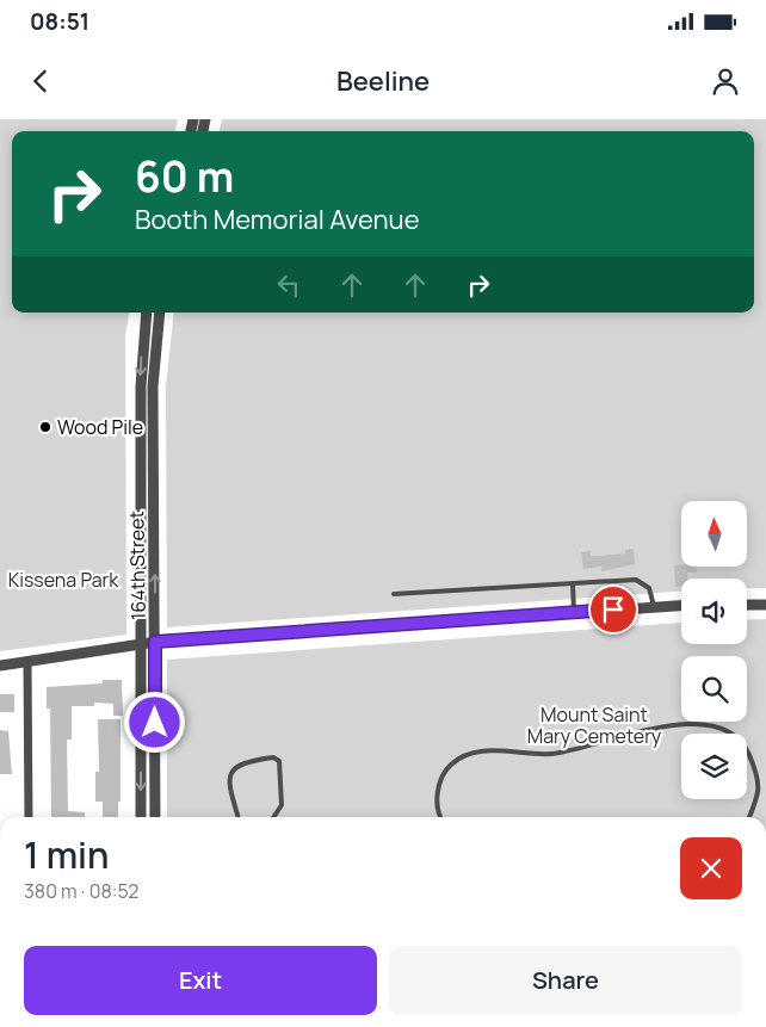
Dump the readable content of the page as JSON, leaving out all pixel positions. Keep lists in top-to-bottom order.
{
  "streets": {
    "street": ["164th Street"]
  },
  "parks": ["Kissena Park", "Mount Saint Mary Cemetery"],
  "places": ["Wood Pile"],
  "north": "top",
  "page": {
    "status": "08:51",
    "header": "Beeline",
    "turn": ["60 m", "Booth Memorial Avenue"],
    "heading": ["1 min", "380 m · 08:52"],
    "buttons": ["Exit", "Share"]
  }
}
